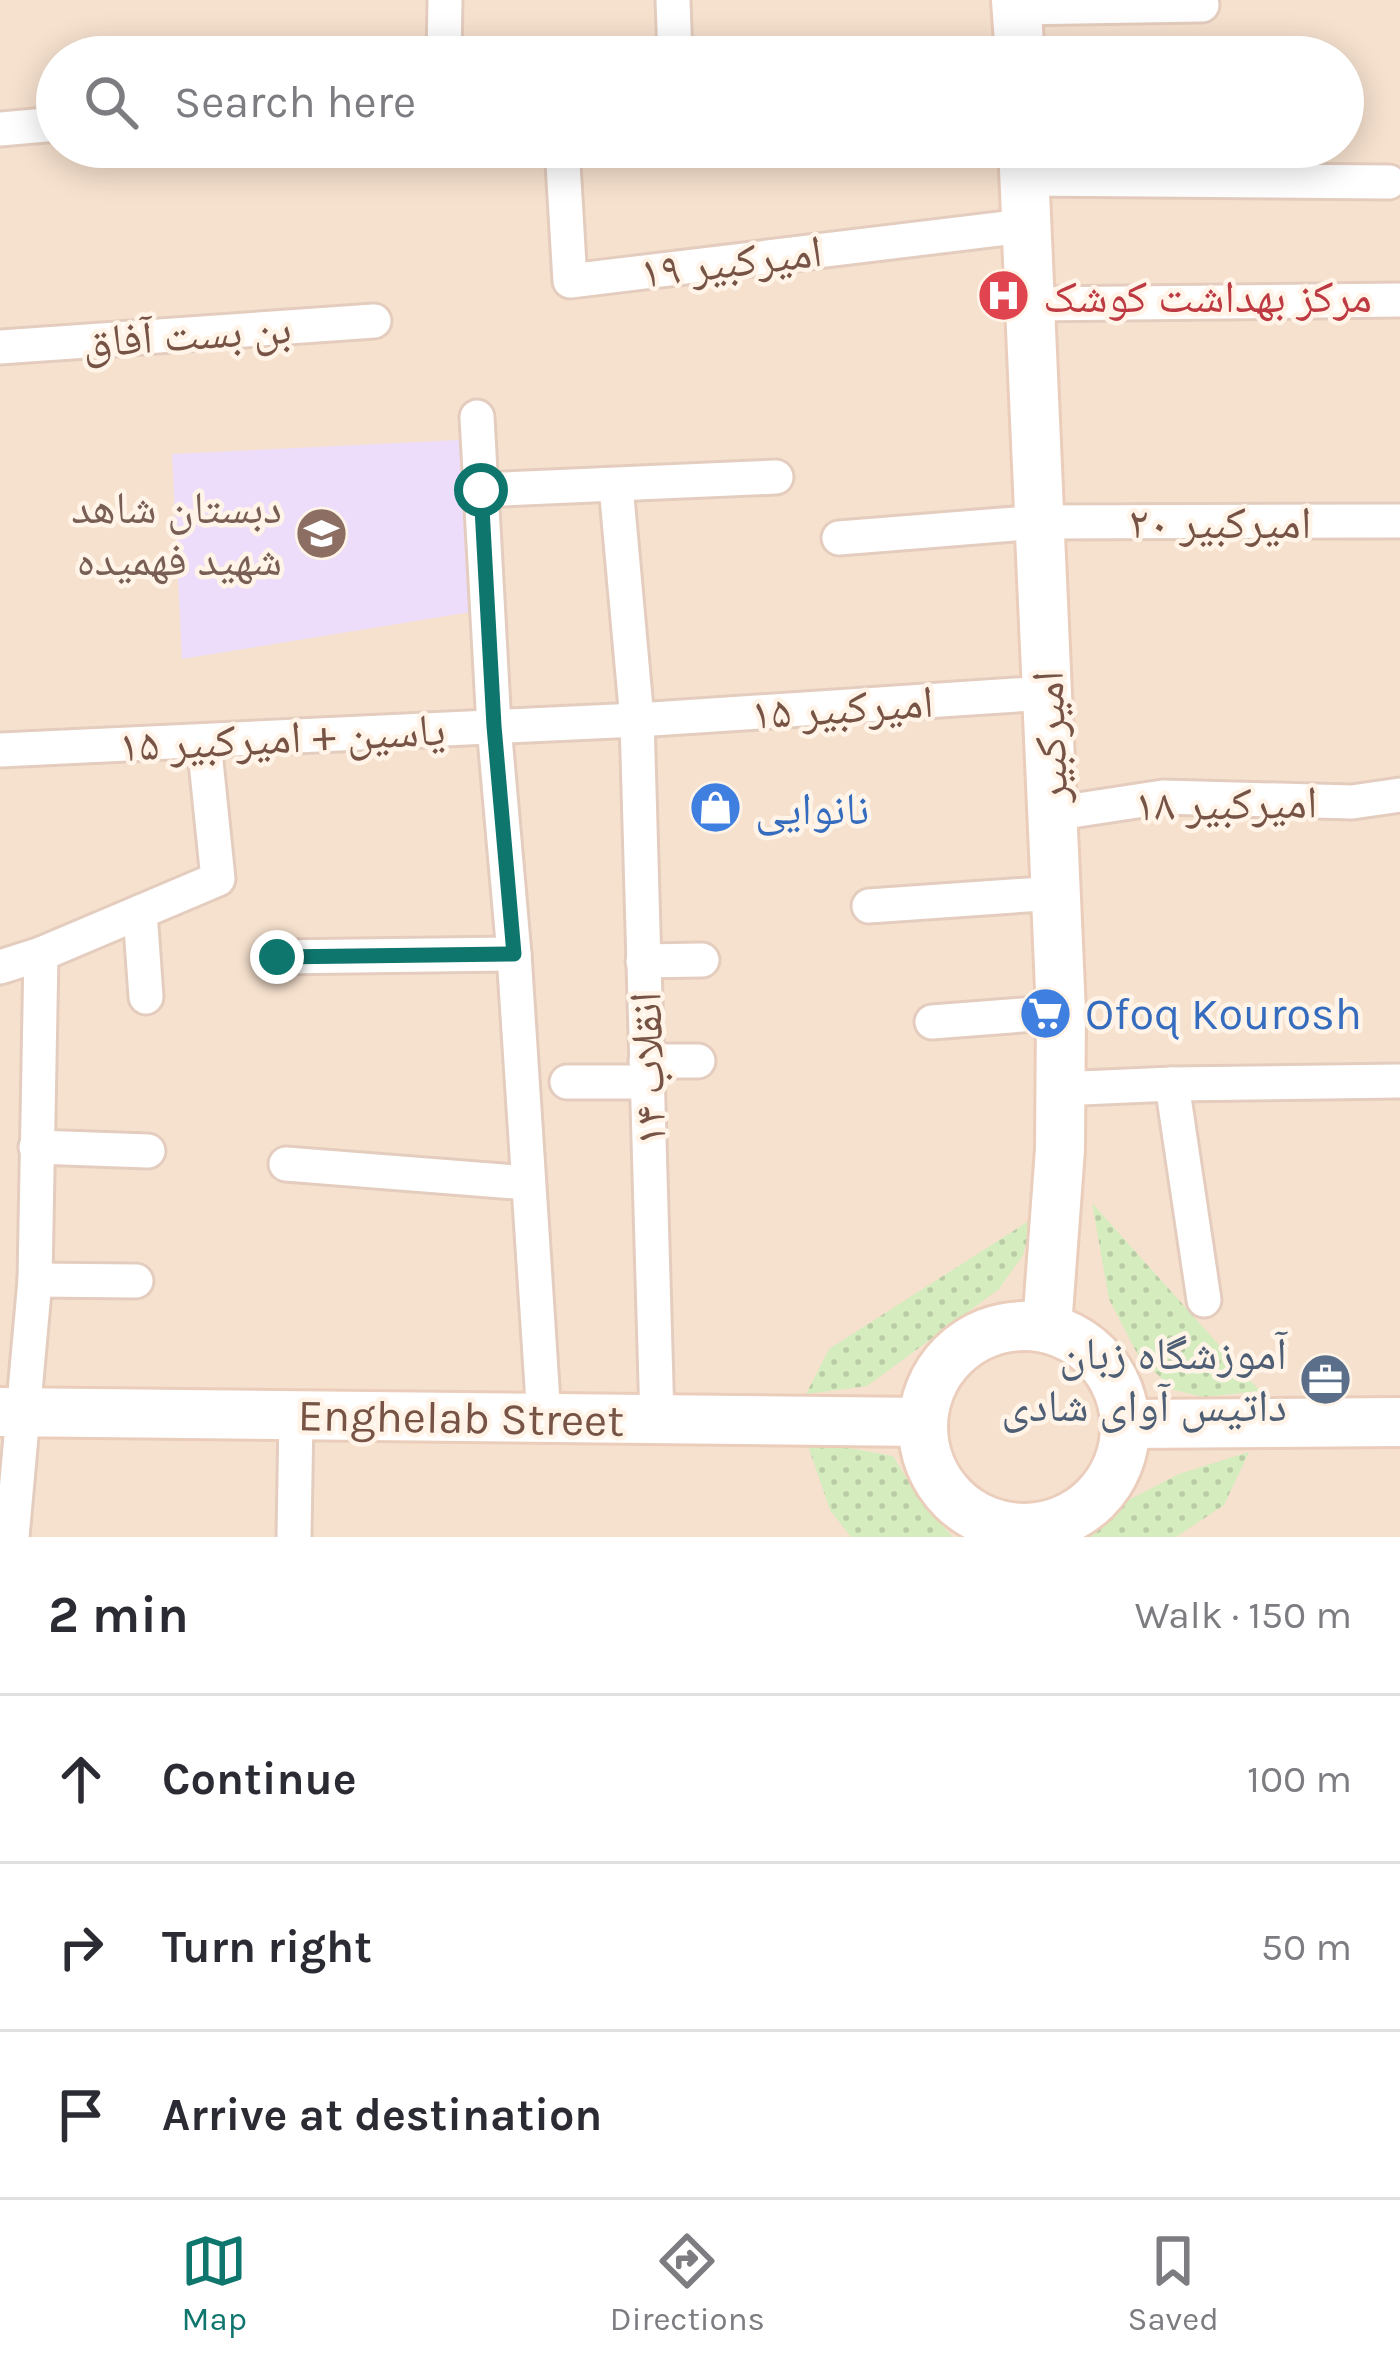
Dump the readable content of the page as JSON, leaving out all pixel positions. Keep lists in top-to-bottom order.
{
  "streets": {
    "main road": ["امیرکبیر", "Enghelab Street"],
    "street": [
      "امیرکبیر ۱۹",
      "بن بست آفاق",
      "امیرکبیر ۲۰",
      "امیرکبیر ۱۵",
      "یاسین + امیرکبیر ۱۵",
      "امیرکبیر ۱۸",
      "انقلاب ۱۴"
    ]
  },
  "crossings": [
    ["امیرکبیر ۱۹", "امیرکبیر"],
    ["امیرکبیر ۲۰", "امیرکبیر"],
    ["امیرکبیر ۱۵", "یاسین + امیرکبیر ۱۵"],
    ["امیرکبیر ۱۵", "امیرکبیر"],
    ["امیرکبیر ۱۵", "انقلاب ۱۴"],
    ["یاسین + امیرکبیر ۱۵", "انقلاب ۱۴"],
    ["امیرکبیر", "امیرکبیر ۱۸"],
    ["امیرکبیر", "Enghelab Street"],
    ["انقلاب ۱۴", "Enghelab Street"]
  ],
  "places": {
    "hospital": ["مرکز بهداشت کوشک"],
    "school or university": ["دبستان شاهد شهید فهمیده"],
    "shop": ["نانوایی"],
    "supermarket": ["Ofoq Kourosh"],
    "office": ["آموزشگاه زبان داتیس آوای شادی"]
  },
  "page": {
    "search": "Search here",
    "heading": ["2 min", "Walk · 150 m"],
    "list": [
      ["Continue", "100 m"],
      ["Turn right", "50 m"],
      "Arrive at destination"
    ],
    "nav": ["Map", "Directions", "Saved"]
  }
}
